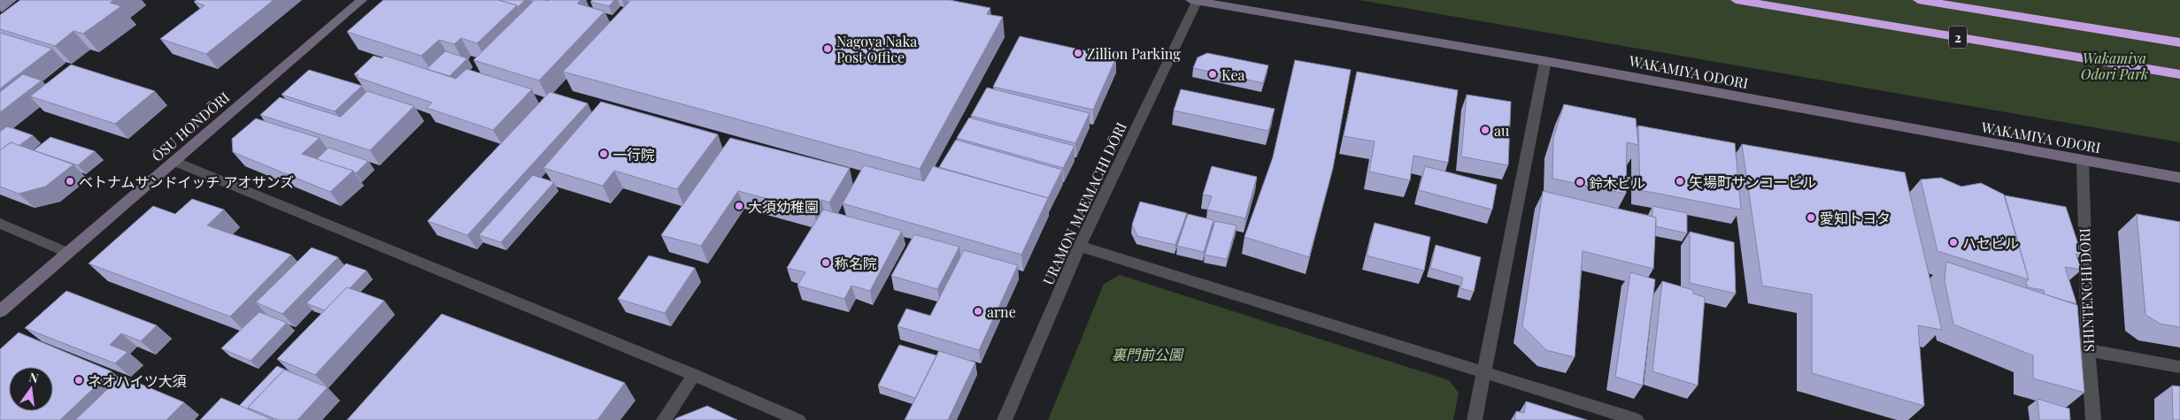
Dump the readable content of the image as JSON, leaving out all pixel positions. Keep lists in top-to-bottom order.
{
  "streets": {
    "highway": ["2"],
    "street": [
      "WAKAMIYA ODORI",
      "ŌSU HONDŌRI",
      "URAMON MAEMACHI DŌRI",
      "SHINTENCHI DŌRI"
    ]
  },
  "crossings": [
    ["WAKAMIYA ODORI", "URAMON MAEMACHI DŌRI"],
    ["WAKAMIYA ODORI", "SHINTENCHI DŌRI"]
  ],
  "parks": ["Wakamiya Odori Park", "裏門前公園"],
  "places": [
    "Nagoya Naka Post Office",
    "Zillion Parking",
    "Kea",
    "au",
    "一行院",
    "ベトナムサンドイッチ アオサンズ",
    "矢場町サンコービル",
    "鈴木ビル",
    "大須幼稚園",
    "愛知トヨタ",
    "ハセビル",
    "称名院",
    "arne",
    "ネオハイツ大須"
  ],
  "north": "top"
}
